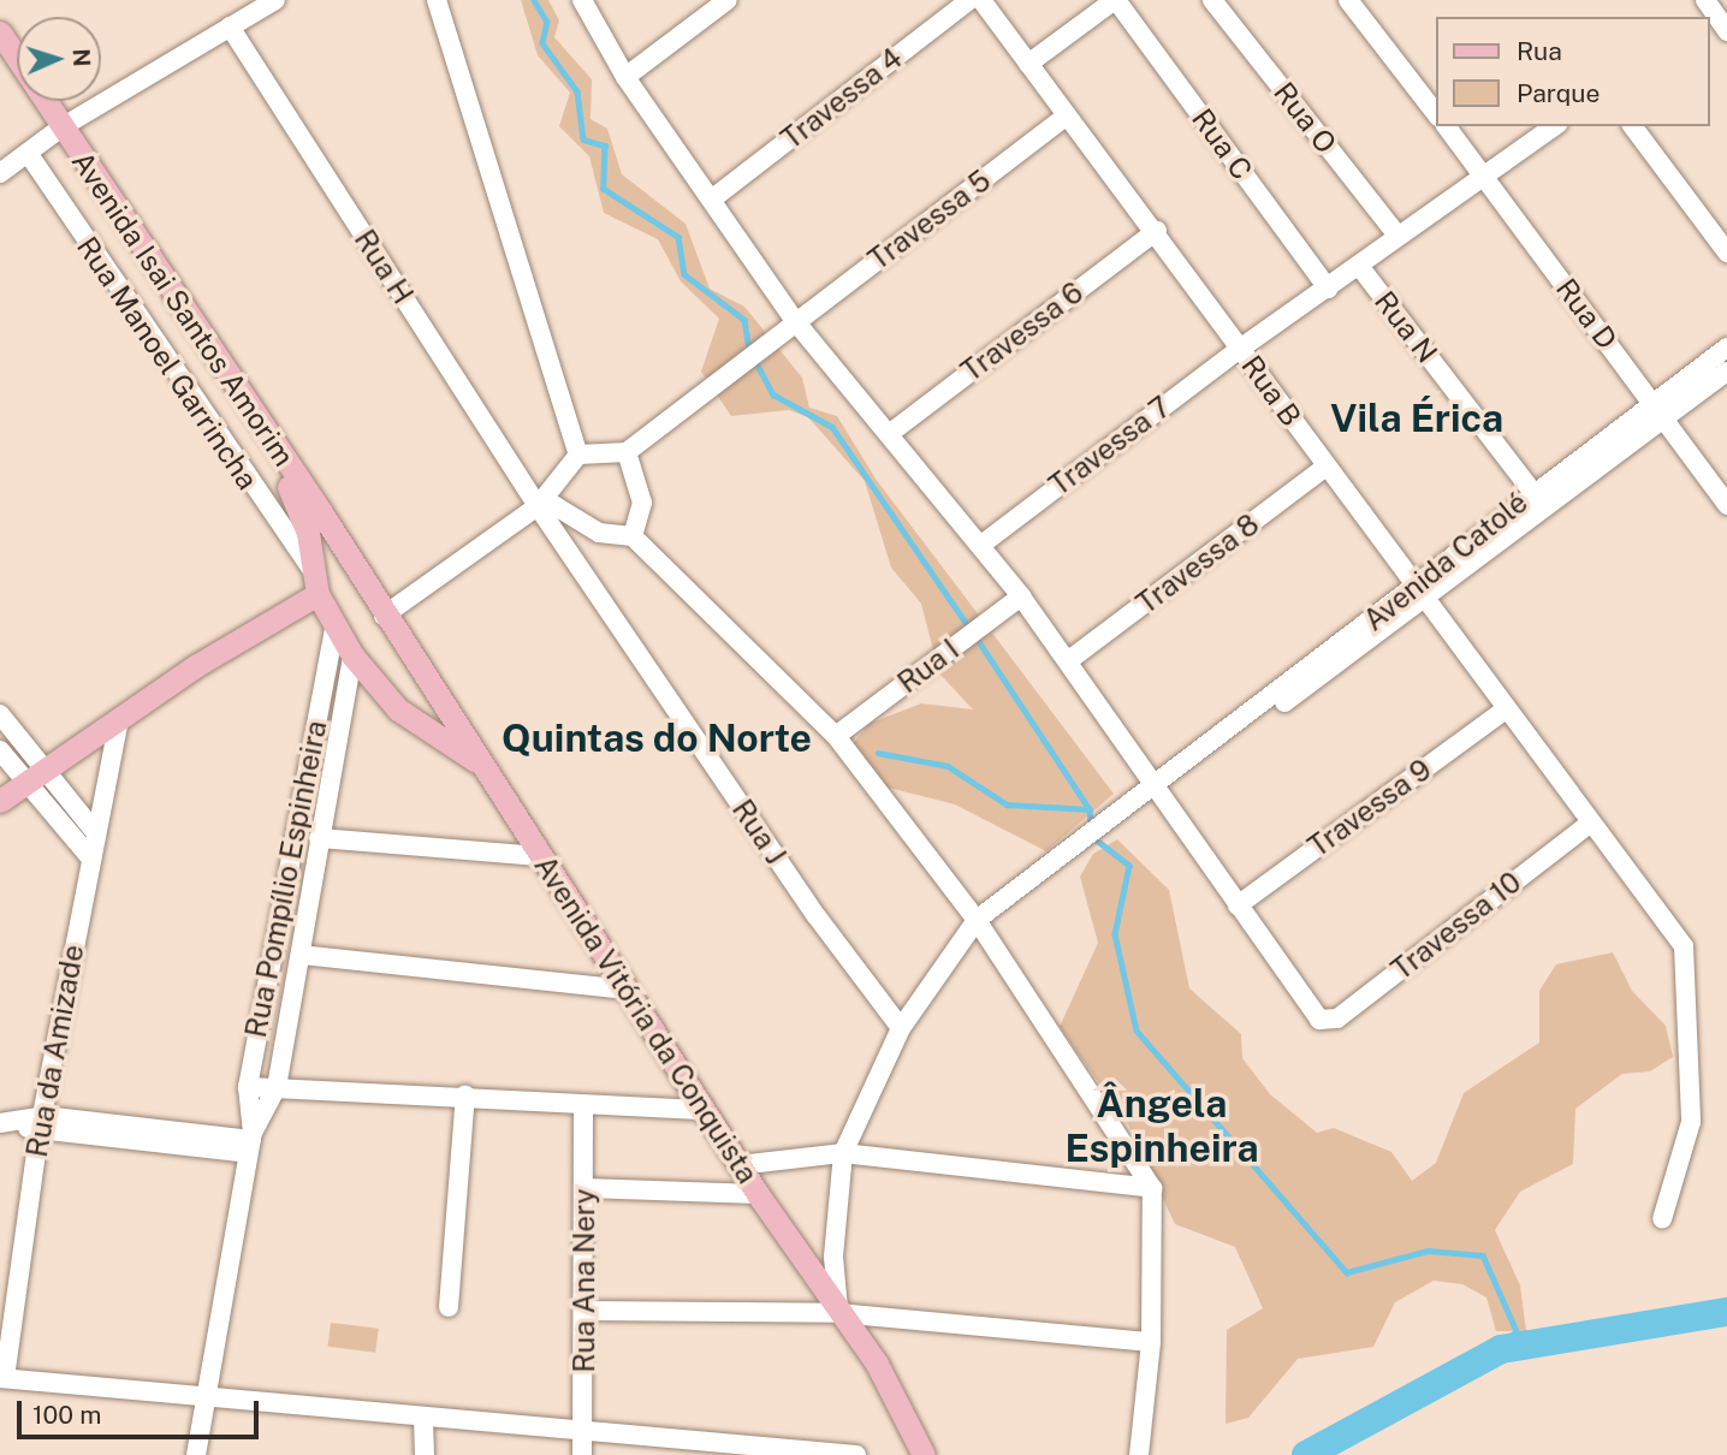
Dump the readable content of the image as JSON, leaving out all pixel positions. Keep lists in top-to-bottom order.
{
  "streets": {
    "main road": ["Avenida Isai Santos Amorim", "Avenida Vitória da Conquista"],
    "street": [
      "Travessa 4",
      "Rua O",
      "Rua C",
      "Travessa 5",
      "Rua H",
      "Rua D",
      "Rua N",
      "Travessa 6",
      "Rua Manoel Garrincha",
      "Rua B",
      "Travessa 7",
      "Avenida Catolé",
      "Travessa 8",
      "Rua I",
      "Travessa 9",
      "Rua J",
      "Rua Pompílio Espinheira",
      "Travessa 10",
      "Rua da Amizade",
      "Rua Ana Nery"
    ]
  },
  "crossings": [
    ["Rua O", "Travessa 7"],
    ["Rua C", "Travessa 7"],
    ["Travessa 5", "Rua B"],
    ["Rua H", "Rua J"],
    ["Avenida Isai Santos Amorim", "Avenida Vitória da Conquista"],
    ["Rua D", "Travessa 7"],
    ["Rua D", "Avenida Catolé"],
    ["Rua N", "Travessa 7"],
    ["Rua N", "Avenida Catolé"],
    ["Travessa 6", "Rua B"],
    ["Rua B", "Travessa 7"],
    ["Rua B", "Avenida Catolé"],
    ["Rua B", "Travessa 8"],
    ["Rua B", "Travessa 9"],
    ["Rua B", "Travessa 10"],
    ["Avenida Catolé", "Rua J"],
    ["Avenida Catolé", "Avenida Vitória da Conquista"],
    ["Travessa 9", "Travessa 10"]
  ],
  "districts": ["Vila Érica", "Quintas do Norte", "Ângela Espinheira"],
  "legend": ["Rua", "Parque"],
  "scale_bar": "100 m",
  "north": "right"
}
